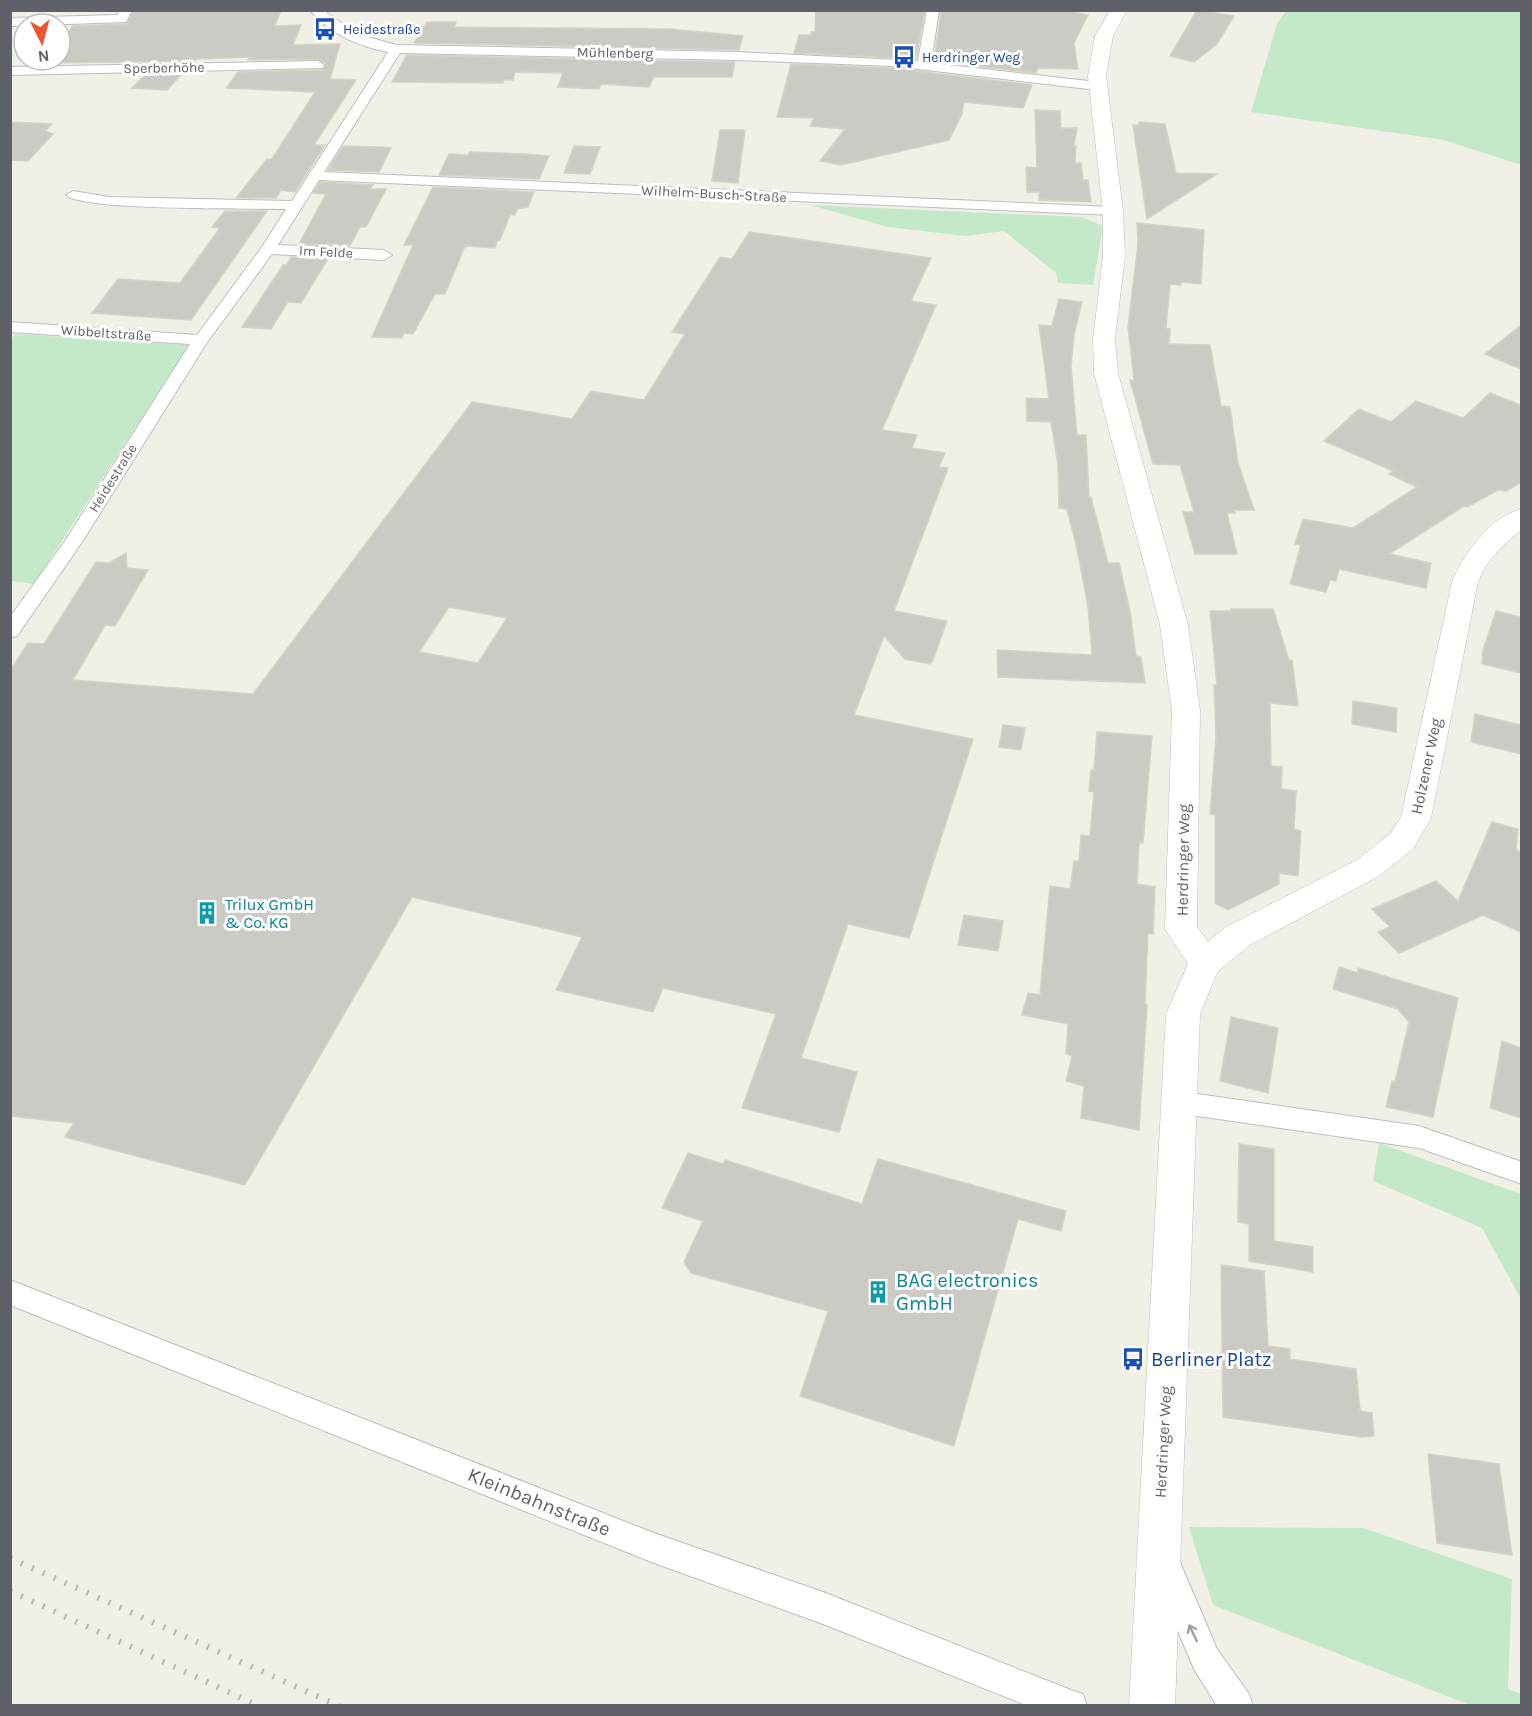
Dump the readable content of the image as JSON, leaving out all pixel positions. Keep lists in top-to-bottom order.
{
  "streets": {
    "main road": ["Holzener Weg", "Herdringer Weg"],
    "street": [
      "Mühlenberg",
      "Sperberhöhe",
      "Wilhelm-Busch-Straße",
      "Im Felde",
      "Wibbeltstraße",
      "Heidestraße",
      "Kleinbahnstraße"
    ]
  },
  "crossings": [
    ["Mühlenberg", "Heidestraße"],
    ["Mühlenberg", "Herdringer Weg"],
    ["Wilhelm-Busch-Straße", "Heidestraße"],
    ["Wilhelm-Busch-Straße", "Herdringer Weg"],
    ["Im Felde", "Heidestraße"],
    ["Wibbeltstraße", "Heidestraße"],
    ["Holzener Weg", "Herdringer Weg"]
  ],
  "places": {
    "bus stop": ["Heidestraße", "Herdringer Weg", "Berliner Platz"],
    "building": ["Trilux GmbH & Co. KG", "BAG electronics GmbH"]
  },
  "north": "bottom"
}
